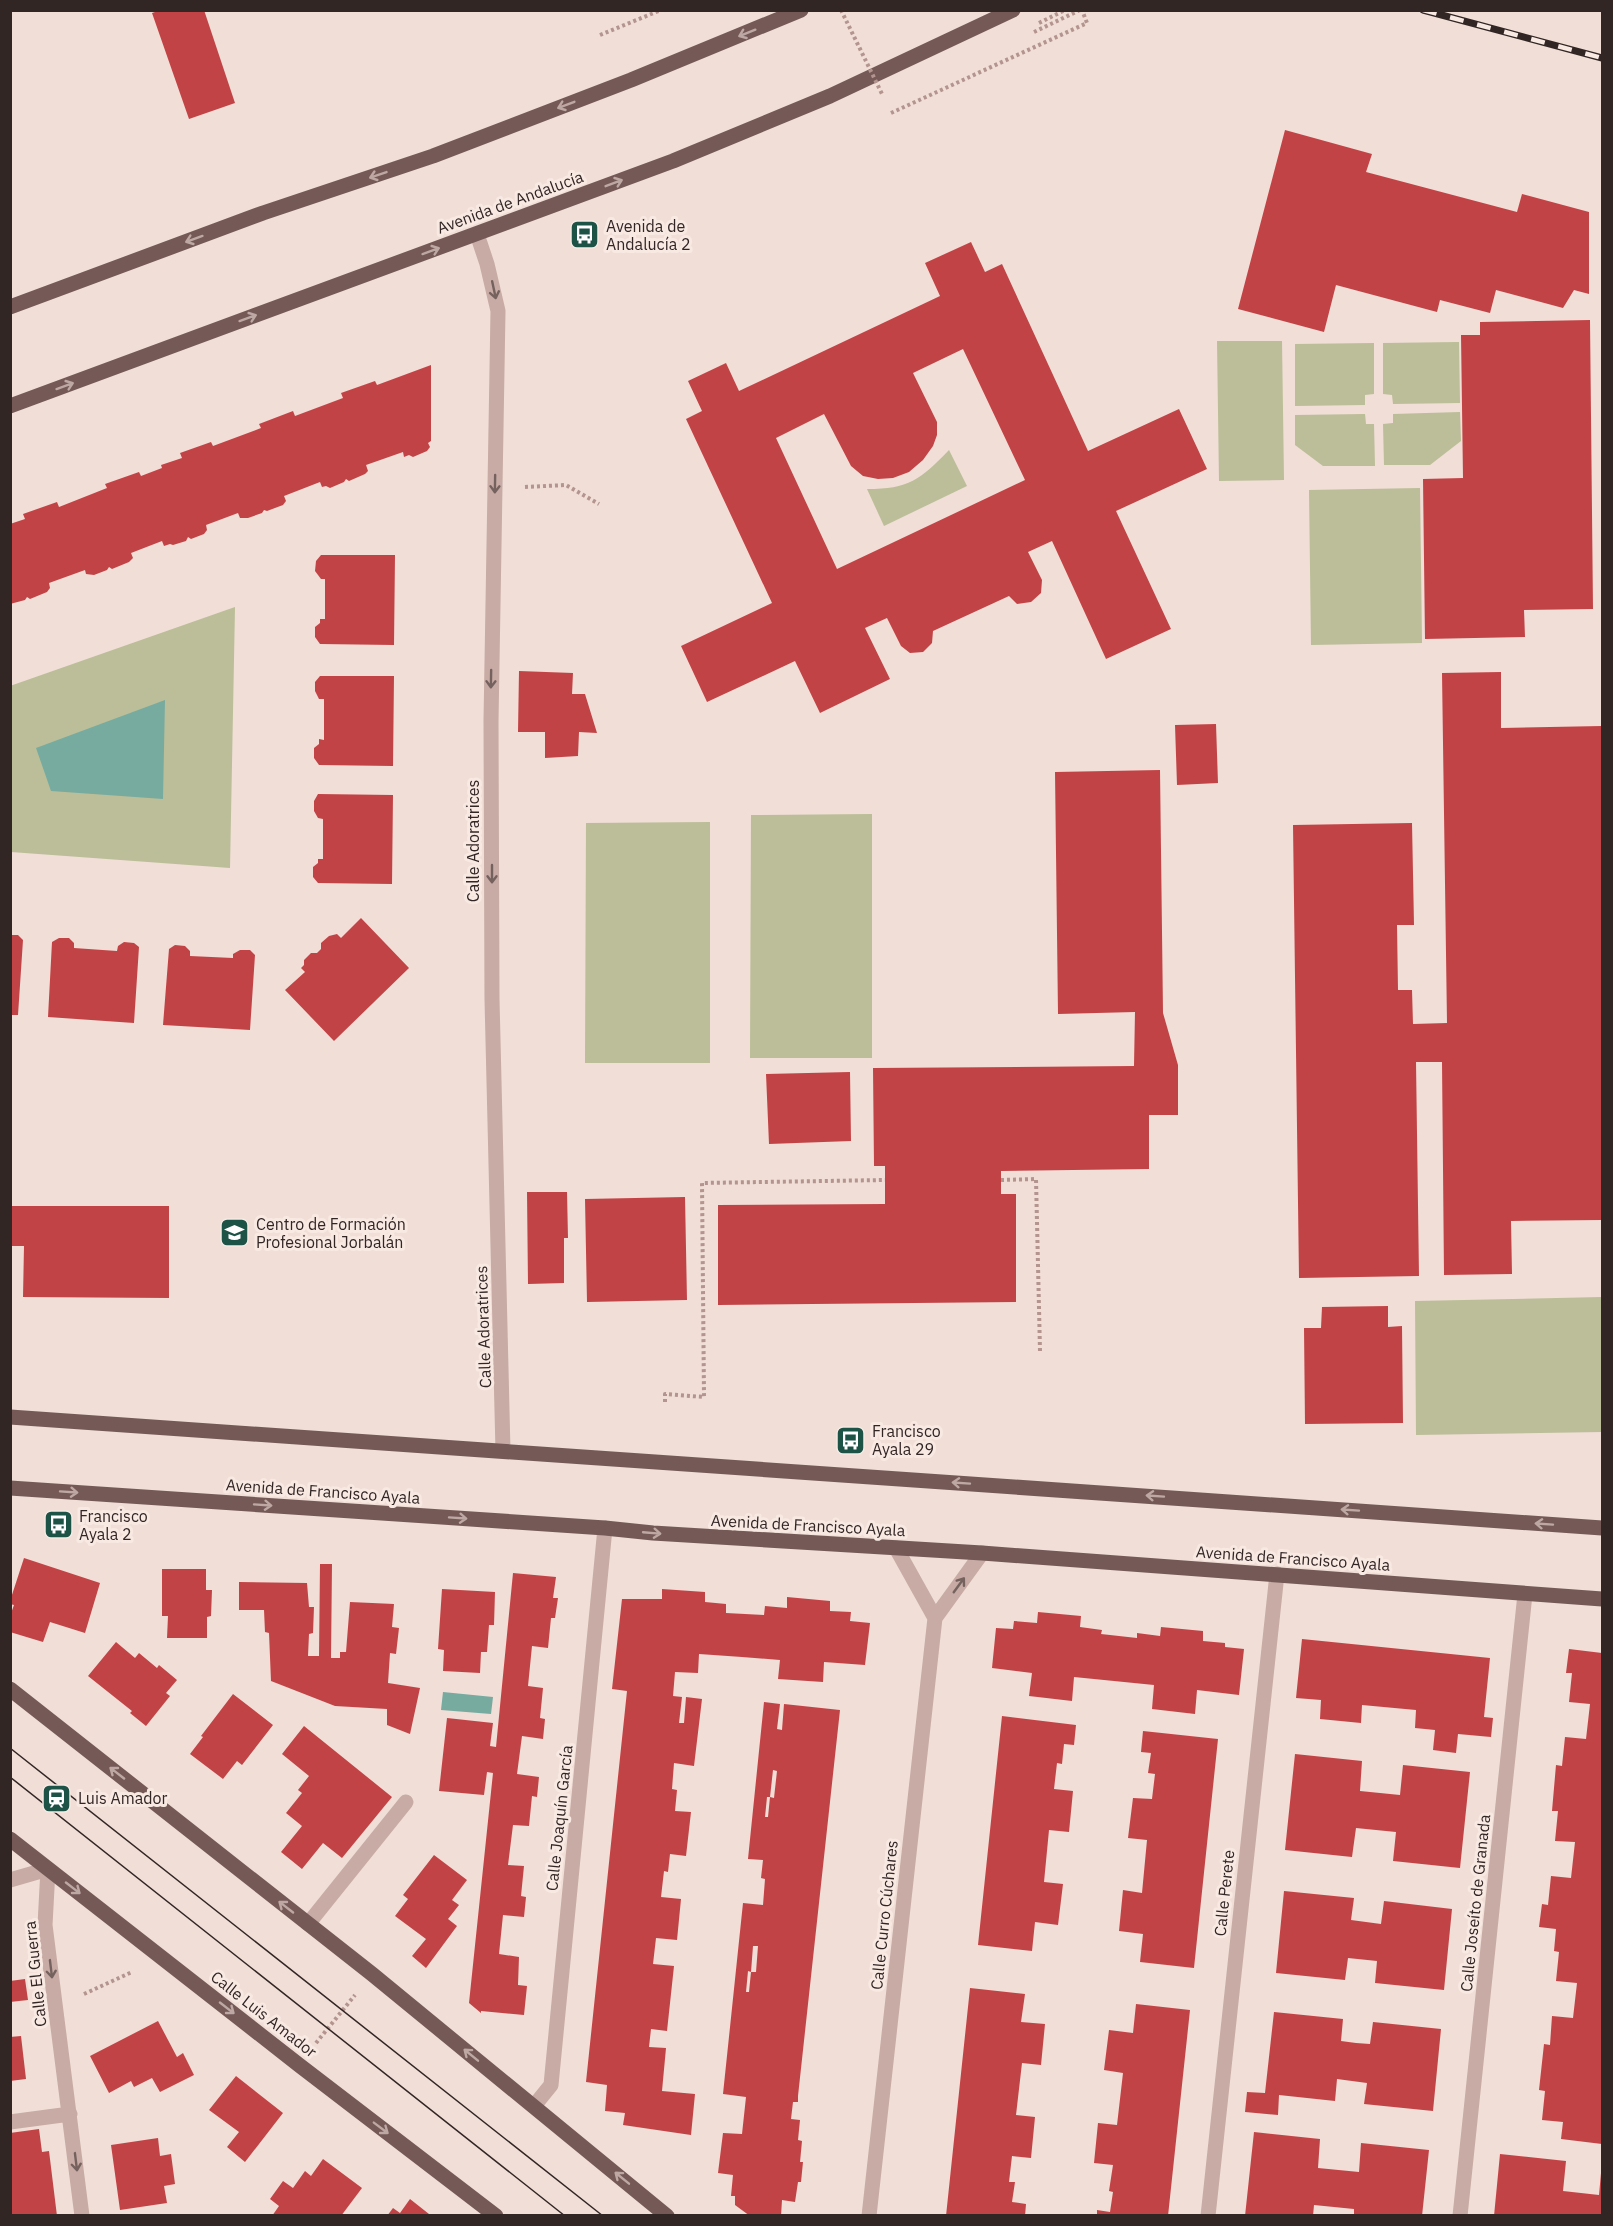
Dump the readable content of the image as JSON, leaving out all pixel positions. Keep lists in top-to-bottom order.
{
  "streets": {
    "main road": ["Avenida de Andalucía", "Avenida de Francisco Ayala", "Calle Luis Amador"],
    "street": [
      "Calle Adoratrices",
      "Calle Joaquín García",
      "Calle Perete",
      "Calle Joseíto de Granada",
      "Calle Curro Cúchares",
      "Calle El Guerra"
    ]
  },
  "crossings": [
    ["Avenida de Andalucía", "Calle Adoratrices"],
    ["Avenida de Francisco Ayala", "Calle Joaquín García"],
    ["Avenida de Francisco Ayala", "Calle Perete"],
    ["Avenida de Francisco Ayala", "Calle Joseíto de Granada"],
    ["Avenida de Francisco Ayala", "Calle Curro Cúchares"],
    ["Calle El Guerra", "Calle Luis Amador"]
  ],
  "one_way": ["Calle Adoratrices", "Calle El Guerra"],
  "places": {
    "bus stop": ["Avenida de Andalucía 2", "Francisco Ayala 29", "Francisco Ayala 2"],
    "school or university": ["Centro de Formación Profesional Jorbalán"],
    "station": ["Luis Amador"]
  }
}
